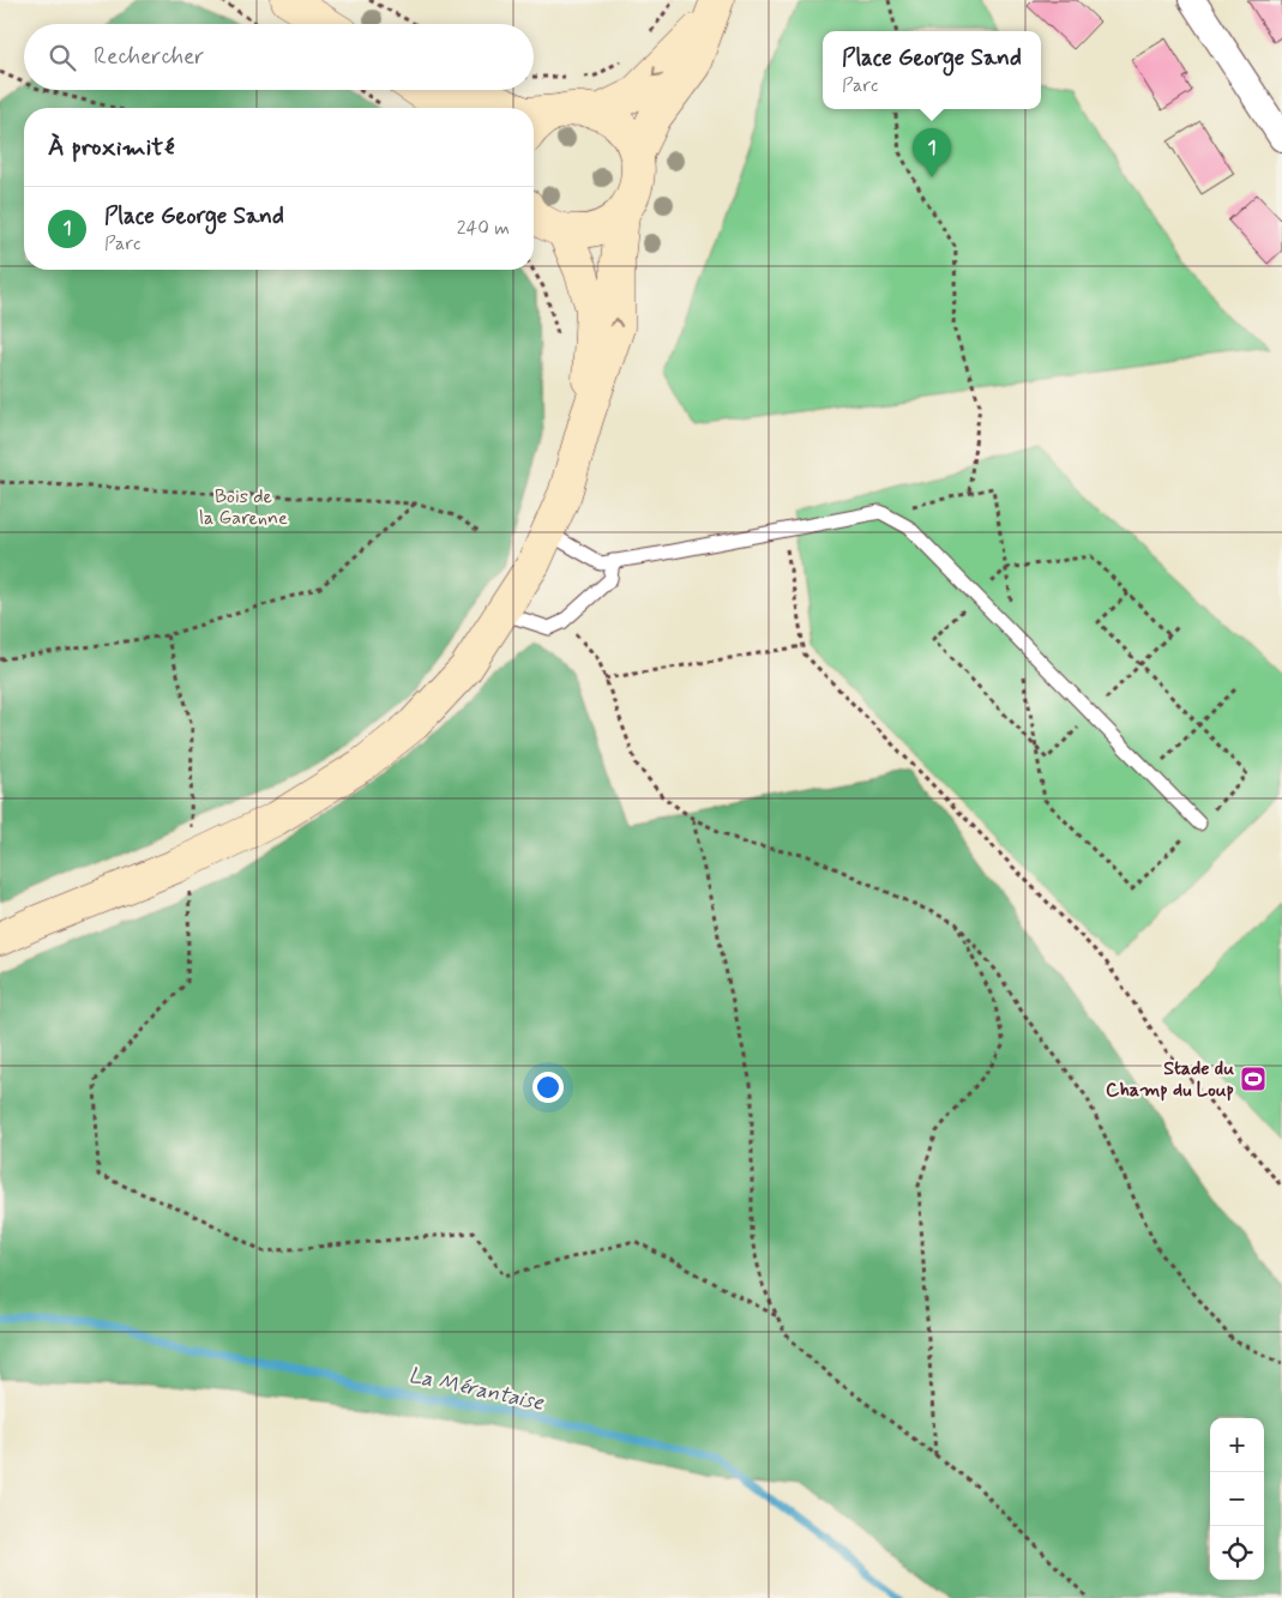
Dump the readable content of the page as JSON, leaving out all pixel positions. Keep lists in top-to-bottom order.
{
  "water": ["La Mérantaise"],
  "parks": ["Bois de la Garenne"],
  "places": {
    "sports": ["Stade du Champ du Loup"]
  },
  "page": {
    "search": "Rechercher",
    "popup": ["Place George Sand", "Parc"],
    "heading": "À proximité",
    "pins": "1",
    "list": [
      {
        "mark": "1",
        "name": "Place George Sand",
        "note": "Parc",
        "value": "240 m"
      }
    ],
    "map_buttons": ["+", "−"]
  }
}
